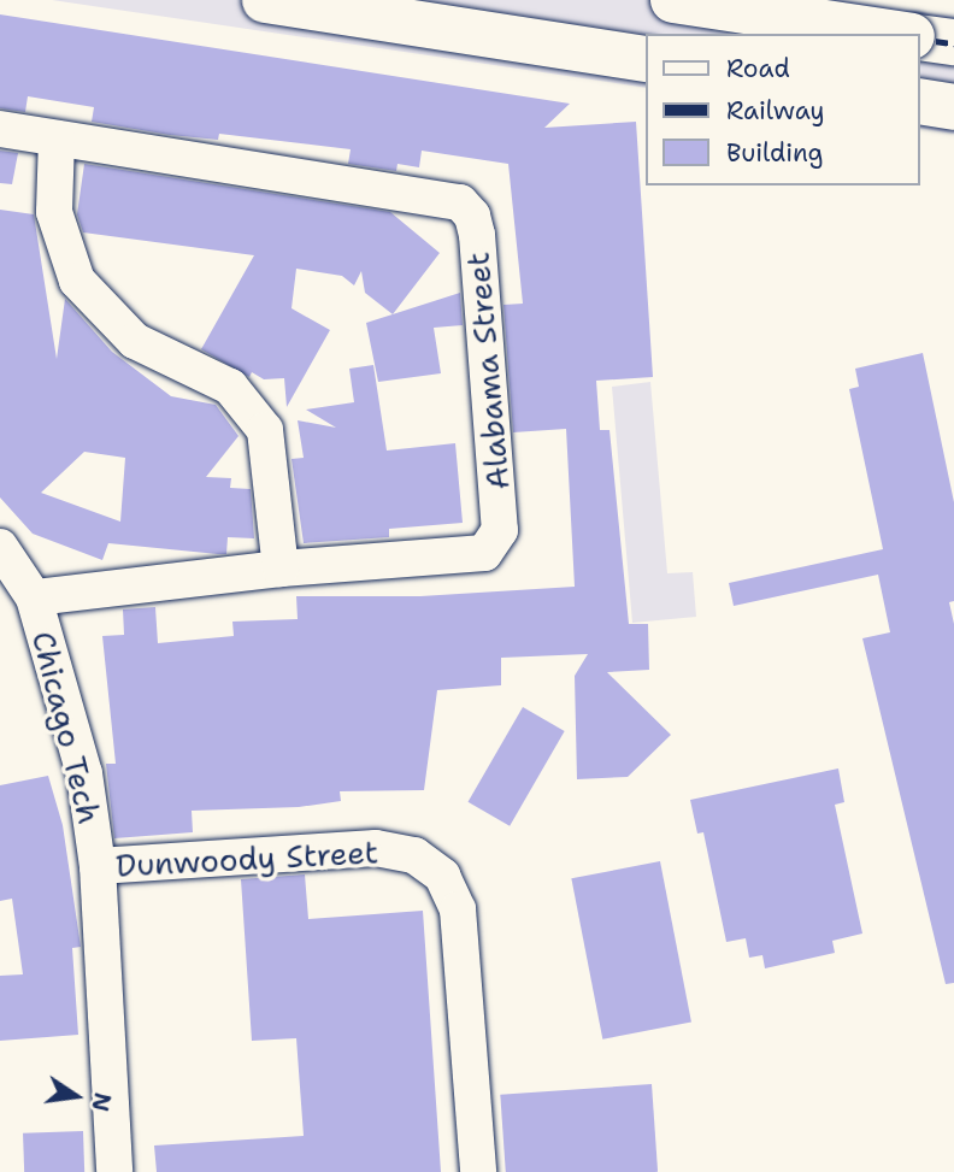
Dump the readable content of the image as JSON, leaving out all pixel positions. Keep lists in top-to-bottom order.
{
  "streets": {
    "street": ["Alabama Street", "Chicago Tech", "Dunwoody Street"]
  },
  "crossings": [
    ["Alabama Street", "Chicago Tech"],
    ["Chicago Tech", "Dunwoody Street"]
  ],
  "legend": ["Road", "Railway", "Building"],
  "north": "right"
}
